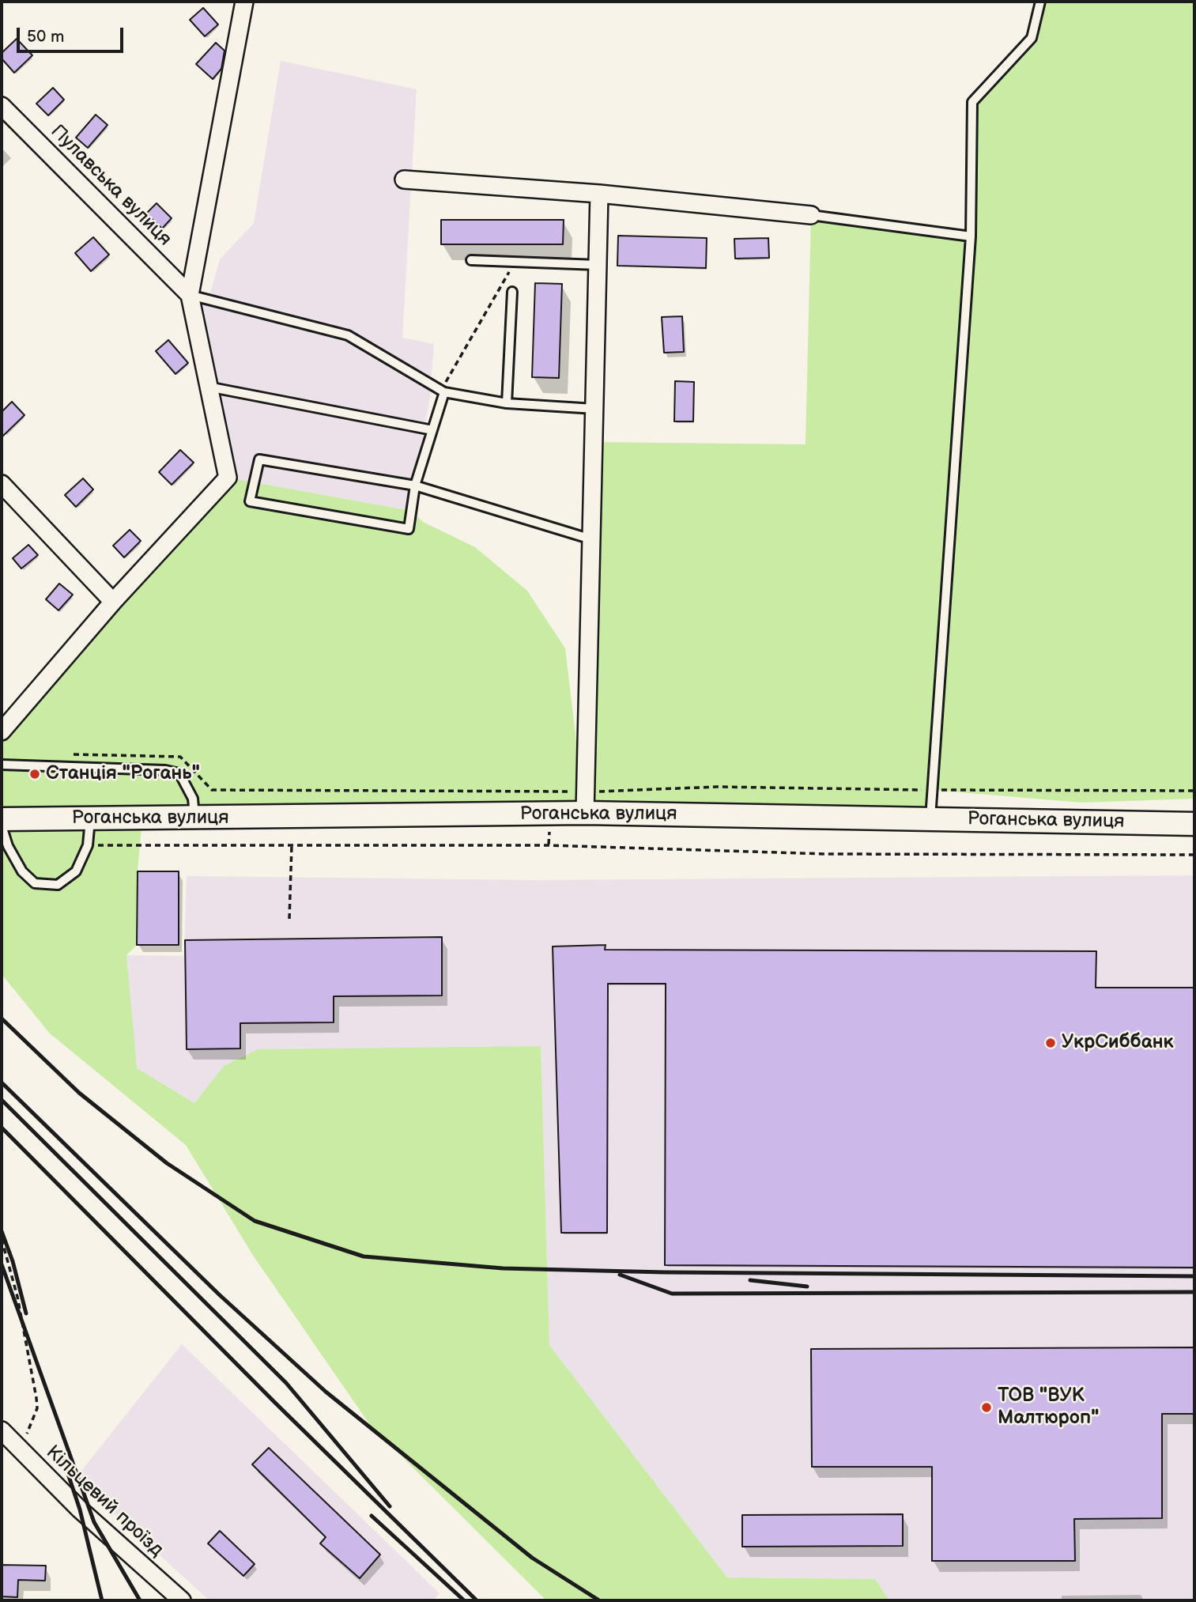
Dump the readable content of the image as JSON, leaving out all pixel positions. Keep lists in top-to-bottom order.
{
  "streets": {
    "main road": ["Роганська вулиця"],
    "street": ["Пулавська вулиця", "Кільцевий проїзд"]
  },
  "places": ["Станція \"Рогань\"", "УкрСиббанк", "ТОВ \"ВУК Малтюроп\""],
  "scale_bar": "50 m"
}
